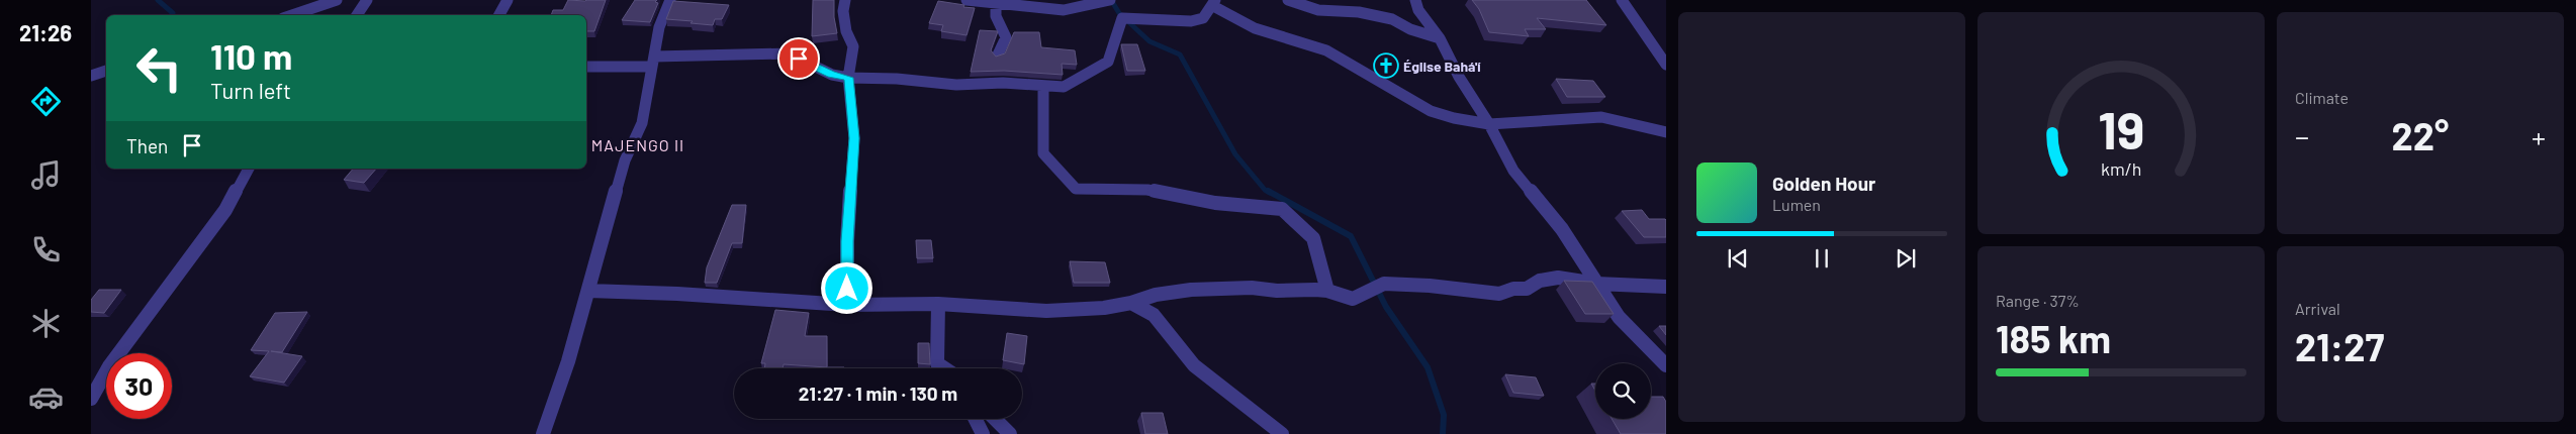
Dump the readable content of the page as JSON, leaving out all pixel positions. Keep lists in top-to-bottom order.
{
  "districts": ["MAJENGO II"],
  "places": {
    "church": ["Église Bahá'í"]
  },
  "page": {
    "tabs": "21:26",
    "tile": [
      "Climate",
      ["Range · 37%", "185 km"],
      ["Arrival", "21:27"]
    ],
    "turn": ["110 m", "Turn left"],
    "heat": ["−", "22°", "+"],
    "then": "Then",
    "song": ["Golden Hour", "Lumen"],
    "limit": "30",
    "trip": "21:27 · 1 min · 130 m",
    "gauge": ["19", "km/h"]
  }
}
